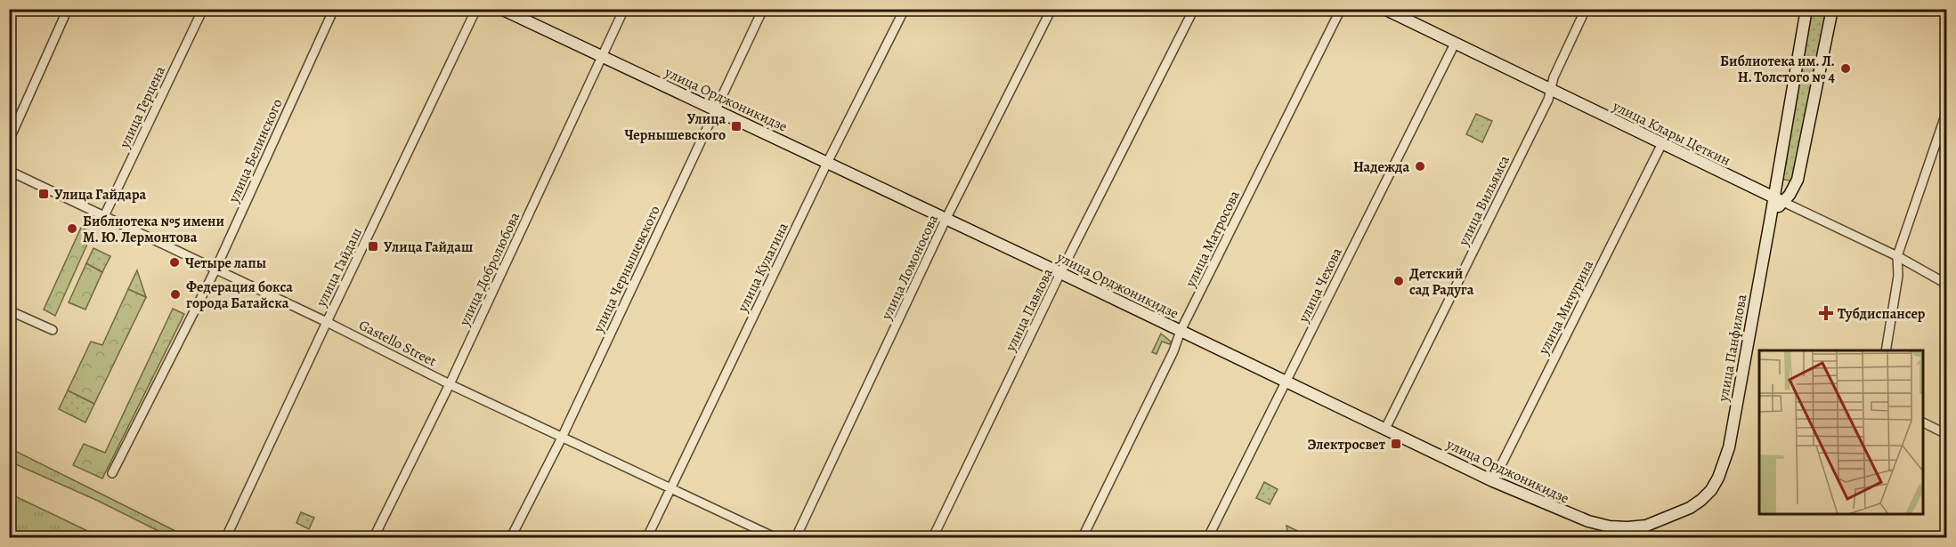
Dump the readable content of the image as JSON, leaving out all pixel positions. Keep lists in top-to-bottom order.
{
  "streets": {
    "street": [
      "улица Орджоникидзе",
      "улица Герцена",
      "улица Клары Цеткин",
      "улица Белинского",
      "улица Вильямса",
      "улица Матросова",
      "улица Гайдаш",
      "улица Кулагина",
      "улица Ломоносова",
      "улица Добролюбова",
      "улица Чернышевского",
      "улица Чехова",
      "улица Мичурина",
      "улица Павлова",
      "Gastello Street",
      "улица Панфилова"
    ]
  },
  "crossings": [
    ["улица Орджоникидзе", "улица Вильямса"],
    ["улица Орджоникидзе", "улица Матросова"],
    ["улица Орджоникидзе", "улица Кулагина"],
    ["улица Орджоникидзе", "улица Ломоносова"],
    ["улица Орджоникидзе", "улица Добролюбова"],
    ["улица Орджоникидзе", "улица Чернышевского"],
    ["улица Орджоникидзе", "улица Чехова"],
    ["улица Орджоникидзе", "улица Мичурина"],
    ["улица Орджоникидзе", "улица Павлова"],
    ["улица Орджоникидзе", "улица Панфилова"],
    ["улица Герцена", "Gastello Street"],
    ["улица Клары Цеткин", "улица Вильямса"],
    ["улица Клары Цеткин", "улица Чехова"],
    ["улица Клары Цеткин", "улица Мичурина"],
    ["улица Клары Цеткин", "улица Панфилова"],
    ["улица Белинского", "Gastello Street"],
    ["улица Гайдаш", "Gastello Street"],
    ["улица Кулагина", "Gastello Street"],
    ["улица Добролюбова", "Gastello Street"],
    ["улица Чернышевского", "Gastello Street"]
  ],
  "places": {
    "other": [
      "Библиотека им. Л. Н. Толстого № 4",
      "Надежда",
      "Библиотека №5 имени М. Ю. Лермонтова",
      "Четыре лапы",
      "Детский сад Радуга",
      "Федерация бокса города Батайска"
    ],
    "transit": [
      "Улица Чернышевского",
      "Улица Гайдара",
      "Улица Гайдаш",
      "Электросвет"
    ],
    "health": ["Тубдиспансер"]
  }
}
